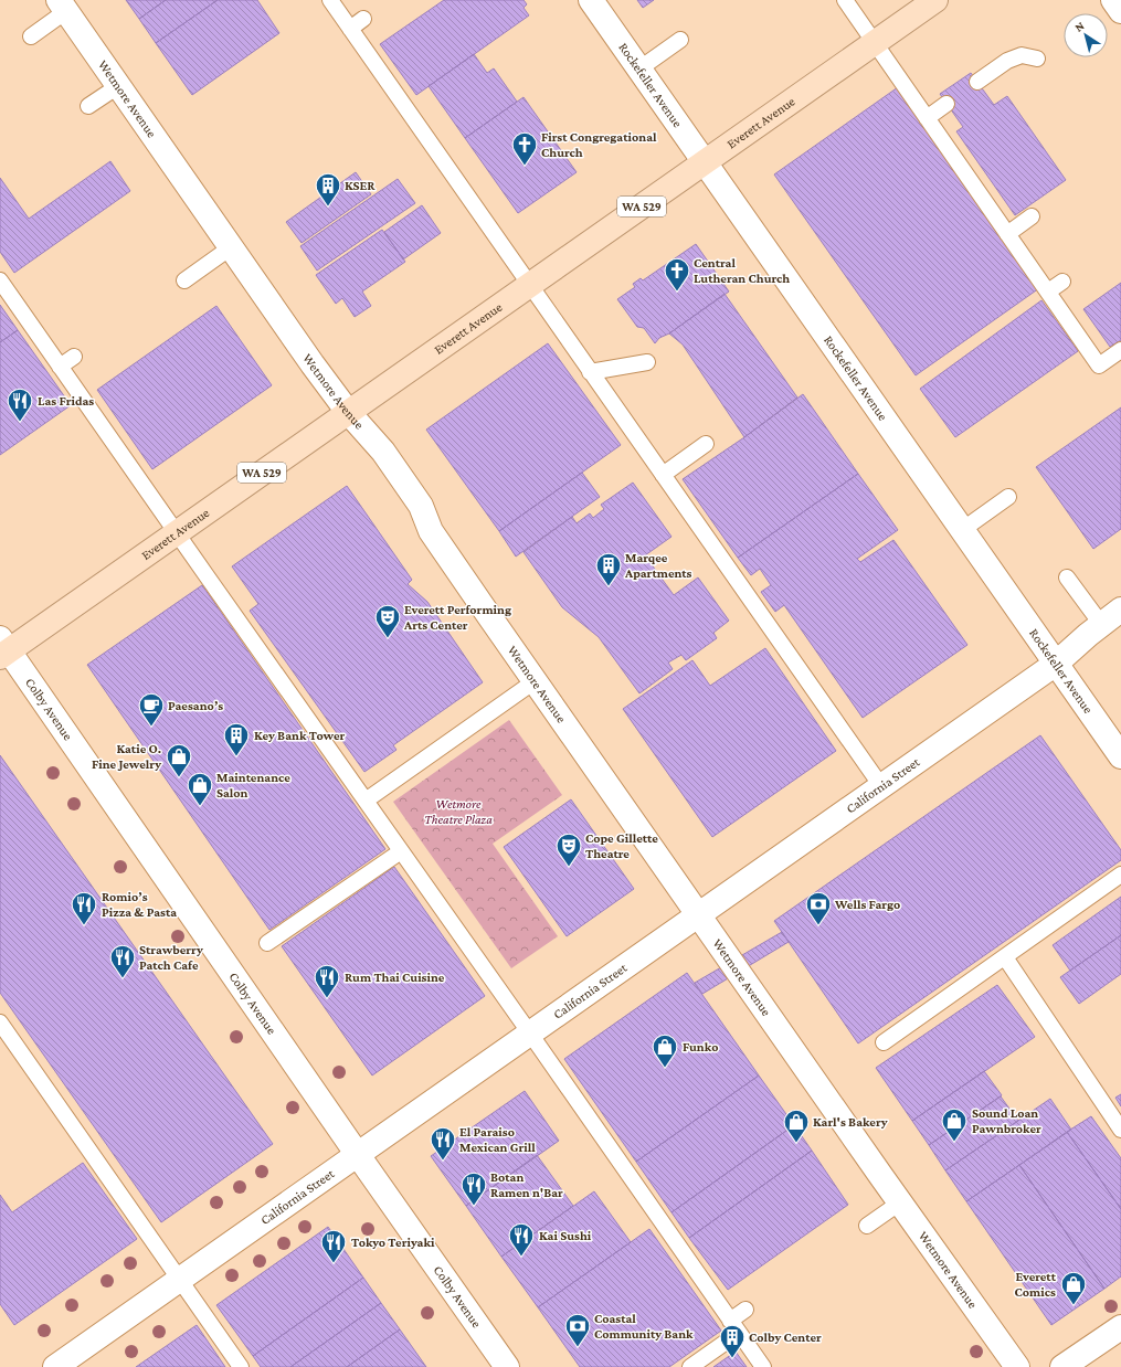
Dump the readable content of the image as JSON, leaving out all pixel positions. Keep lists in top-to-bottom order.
{
  "streets": {
    "main road": ["Everett Avenue", "WA 529"],
    "street": [
      "Rockefeller Avenue",
      "Wetmore Avenue",
      "Colby Avenue",
      "California Street"
    ]
  },
  "crossings": [
    ["Rockefeller Avenue", "Everett Avenue"],
    ["Rockefeller Avenue", "California Street"],
    ["Wetmore Avenue", "Everett Avenue"],
    ["Wetmore Avenue", "California Street"],
    ["Everett Avenue", "Colby Avenue"],
    ["Colby Avenue", "California Street"]
  ],
  "parks": ["Wetmore Theatre Plaza"],
  "places": {
    "church": ["First Congregational Church", "Central Lutheran Church"],
    "building": [
      "KSER",
      "Marqee Apartments",
      "Key Bank Tower",
      "Colby Center"
    ],
    "restaurant": [
      "Las Fridas",
      "Romio’s Pizza & Pasta",
      "Strawberry Patch Cafe",
      "Rum Thai Cuisine",
      "El Paraiso Mexican Grill",
      "Botan Ramen n'Bar",
      "Kai Sushi",
      "Tokyo Teriyaki"
    ],
    "theatre": ["Everett Performing Arts Center", "Cope Gillette Theatre"],
    "cafe": ["Paesano’s"],
    "shop": [
      "Katie O. Fine Jewelry",
      "Maintenance Salon",
      "Funko",
      "Sound Loan Pawnbroker",
      "Karl's Bakery",
      "Everett Comics"
    ],
    "bank": ["Wells Fargo", "Coastal Community Bank"]
  },
  "north": "top left"
}
